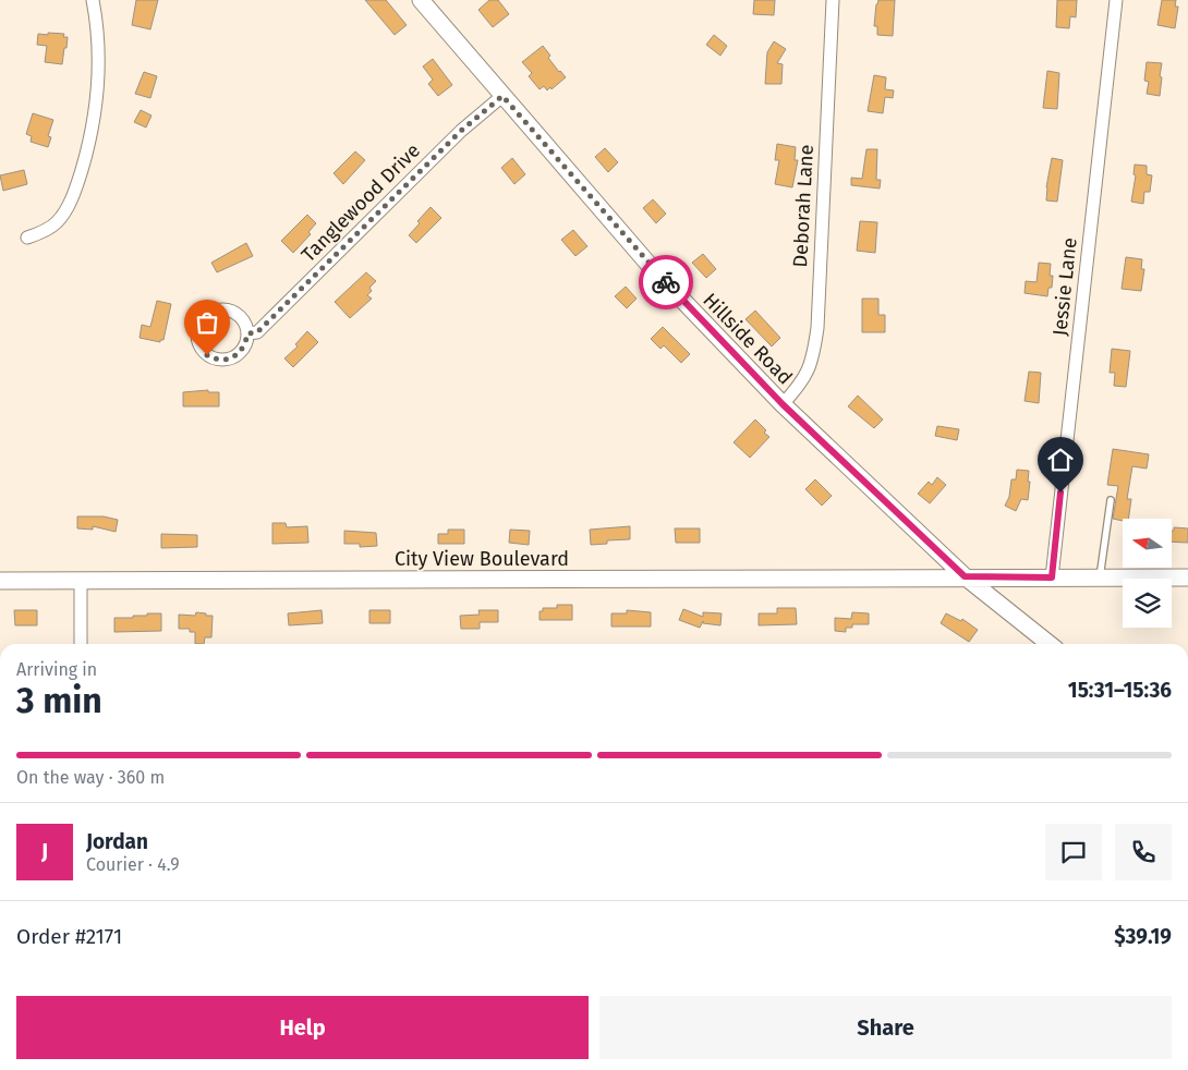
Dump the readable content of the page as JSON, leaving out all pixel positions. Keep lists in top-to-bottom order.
{
  "streets": {
    "street": [
      "Tanglewood Drive",
      "Deborah Lane",
      "Jessie Lane",
      "Hillside Road",
      "City View Boulevard"
    ]
  },
  "crossings": [
    ["Tanglewood Drive", "Hillside Road"],
    ["Deborah Lane", "Hillside Road"],
    ["Jessie Lane", "City View Boulevard"],
    ["Hillside Road", "City View Boulevard"]
  ],
  "north": "left",
  "page": {
    "heading": ["3 min", "Arriving in", "15:31–15:36"],
    "panel": [
      "Jordan",
      "Courier · 4.9",
      "Order #2171",
      "$39.19"
    ],
    "bar": "On the way · 360 m",
    "round": "J",
    "buttons": ["Help", "Share"]
  }
}
